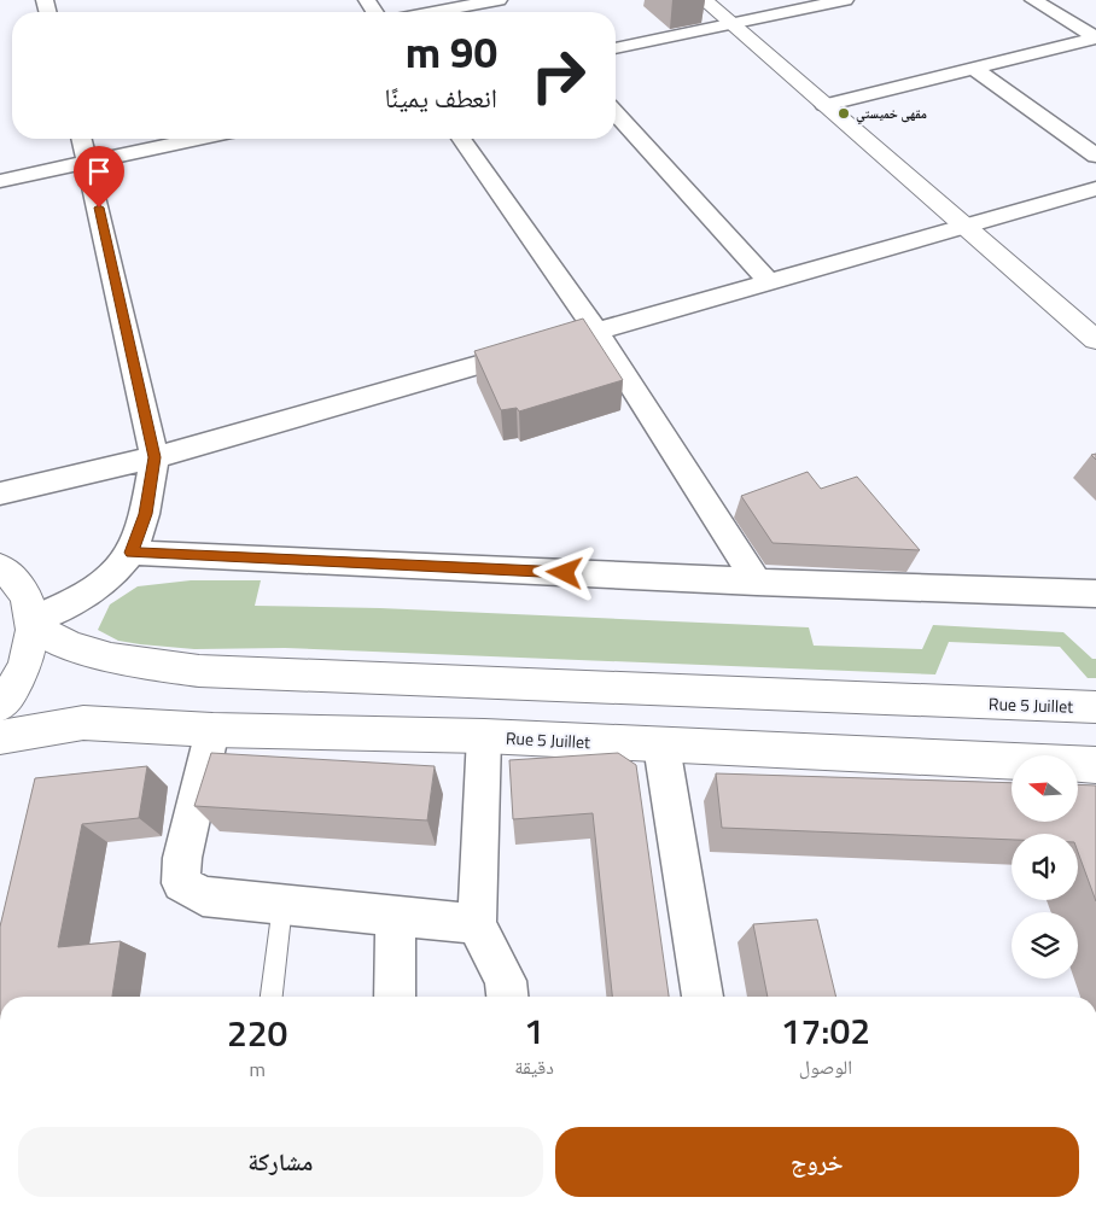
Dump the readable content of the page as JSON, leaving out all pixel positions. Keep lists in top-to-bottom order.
{
  "streets": {
    "main road": ["Rue 5 Juillet"]
  },
  "places": ["مقهى خميستي"],
  "north": "left",
  "page": {
    "turn": ["90 m", "انعطف يمينًا"],
    "eta": [
      "17:02",
      "الوصول",
      "1",
      "دقيقة",
      "220",
      "m"
    ],
    "buttons": ["خروج", "مشاركة"]
  }
}
